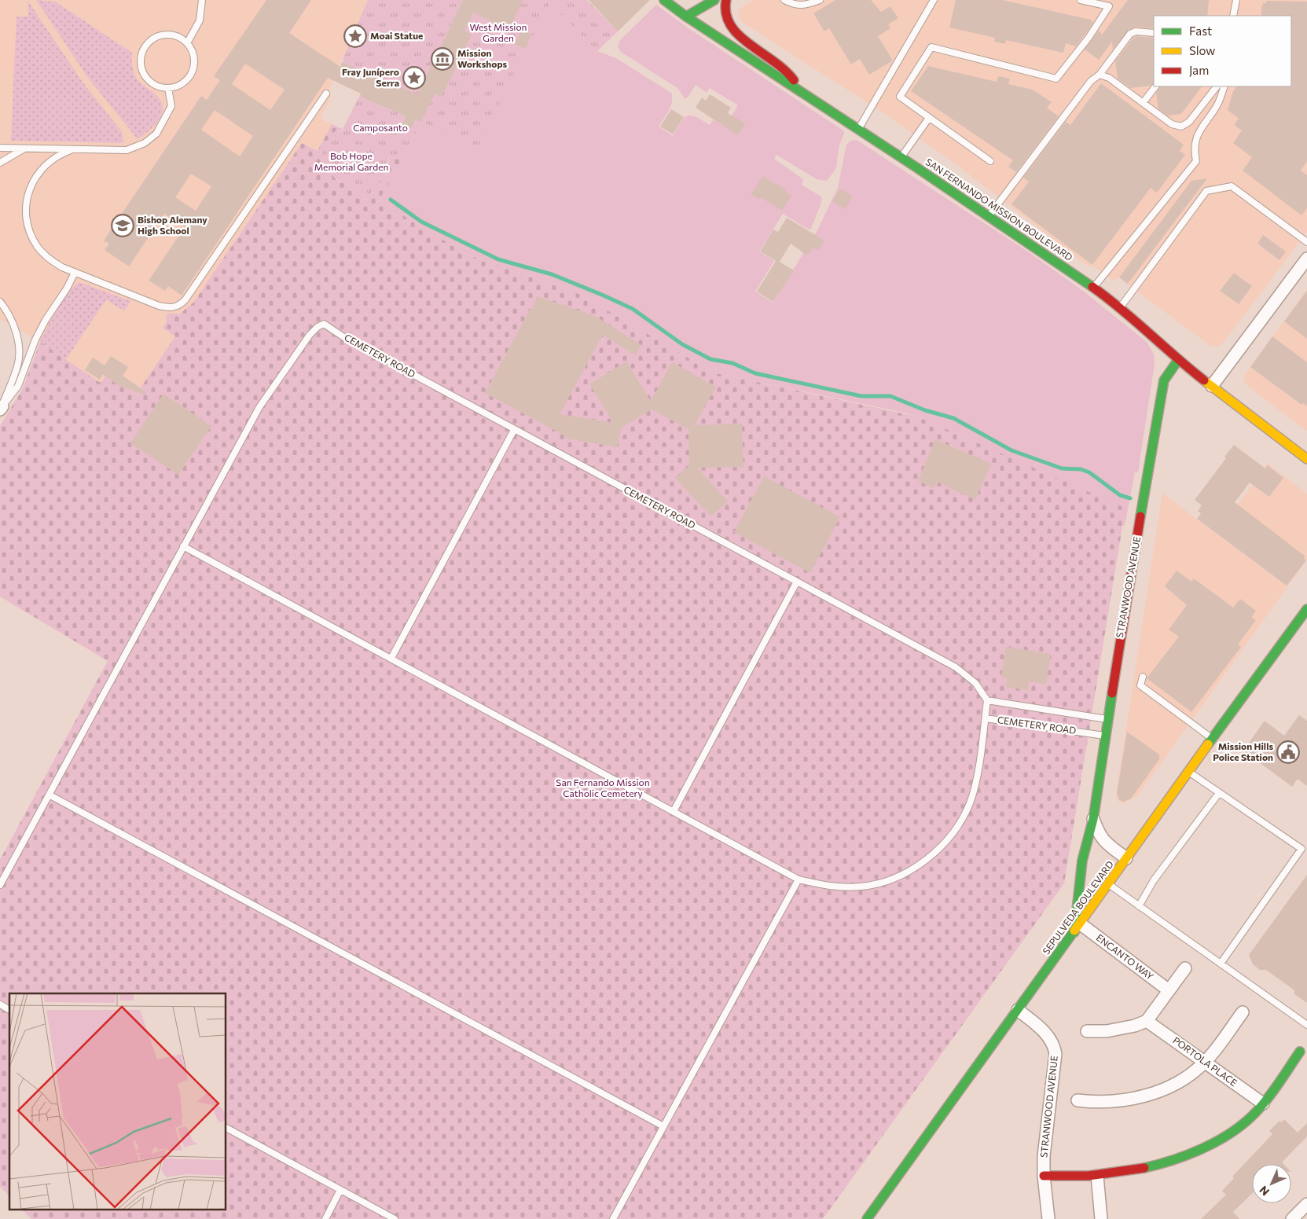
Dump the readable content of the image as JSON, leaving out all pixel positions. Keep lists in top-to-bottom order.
{
  "streets": {
    "main road": ["SAN FERNANDO MISSION BOULEVARD", "STRANWOOD AVENUE", "SEPULVEDA BOULEVARD"],
    "street": ["ENCANTO WAY", "PORTOLA PLACE"],
    "lane": ["CEMETERY ROAD"]
  },
  "crossings": [
    ["SAN FERNANDO MISSION BOULEVARD", "STRANWOOD AVENUE"],
    ["CEMETERY ROAD", "STRANWOOD AVENUE"],
    ["STRANWOOD AVENUE", "SEPULVEDA BOULEVARD"],
    ["STRANWOOD AVENUE", "ENCANTO WAY"],
    ["SEPULVEDA BOULEVARD", "ENCANTO WAY"]
  ],
  "parks": [
    "West Mission Garden",
    "Camposanto",
    "Bob Hope Memorial Garden",
    "San Fernando Mission Catholic Cemetery"
  ],
  "places": {
    "place": ["Moai Statue", "Fray Junípero Serra"],
    "museum": ["Mission Workshops"],
    "school or university": ["Bishop Alemany High School"],
    "public building": ["Mission Hills Police Station"]
  },
  "legend": ["Fast", "Slow", "Jam"],
  "north": "bottom left"
}
